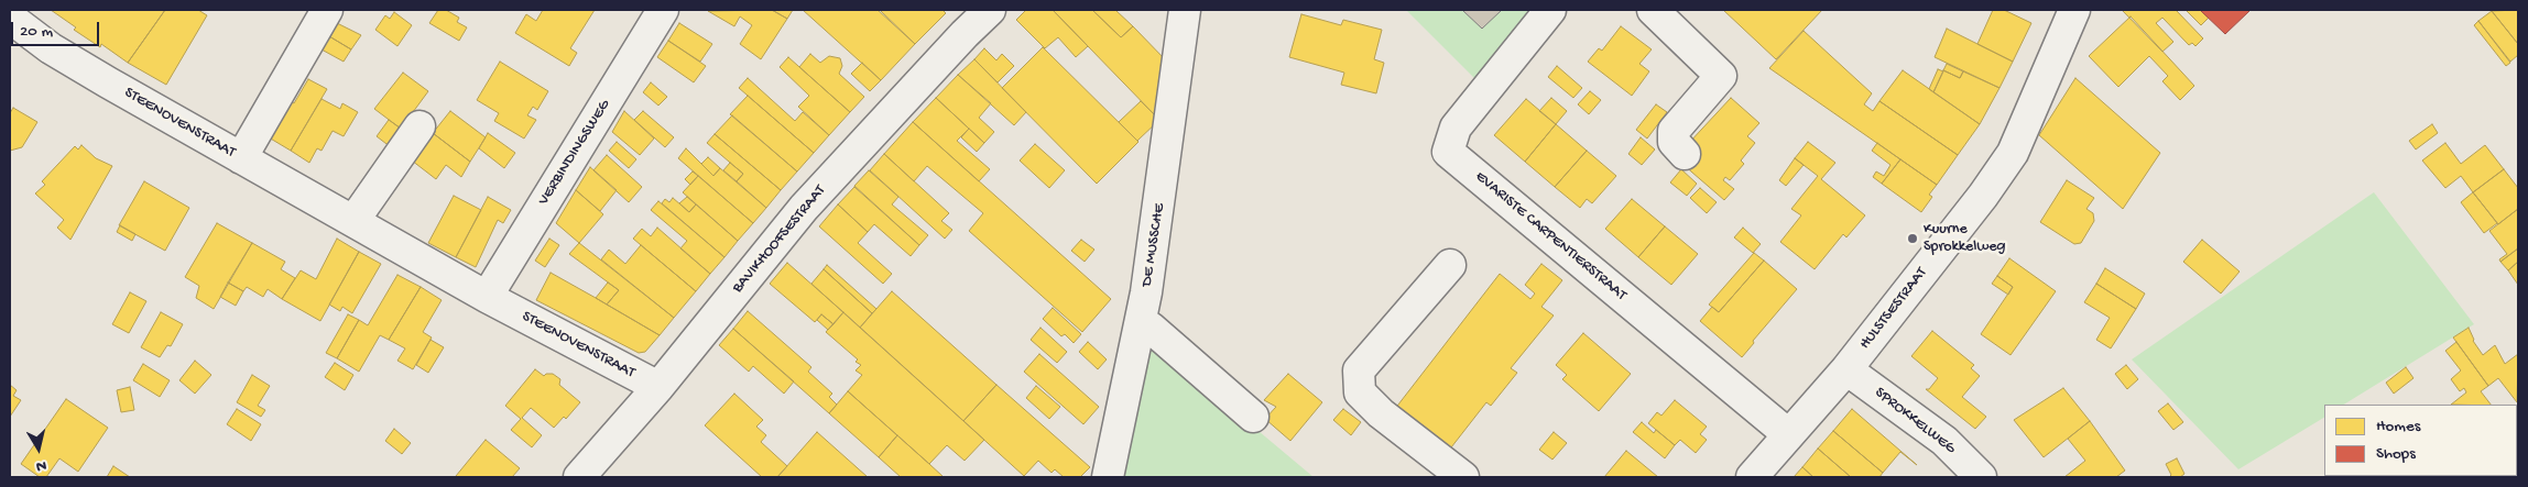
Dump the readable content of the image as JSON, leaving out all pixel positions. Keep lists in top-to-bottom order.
{
  "streets": {
    "street": [
      "STEENOVENSTRAAT",
      "VERBINDINGSWEG",
      "EVARISTE CARPENTIERSTRAAT",
      "BAVIKHOOFSESTRAAT",
      "DE MUSSCHE",
      "HULSTSESTRAAT",
      "SPROKKELWEG"
    ]
  },
  "crossings": [
    ["STEENOVENSTRAAT", "VERBINDINGSWEG"],
    ["STEENOVENSTRAAT", "BAVIKHOOFSESTRAAT"],
    ["EVARISTE CARPENTIERSTRAAT", "HULSTSESTRAAT"],
    ["HULSTSESTRAAT", "SPROKKELWEG"]
  ],
  "places": ["Kuurne Sprokkelweg"],
  "legend": ["Homes", "Shops"],
  "scale_bar": "20 m",
  "north": "bottom"
}
